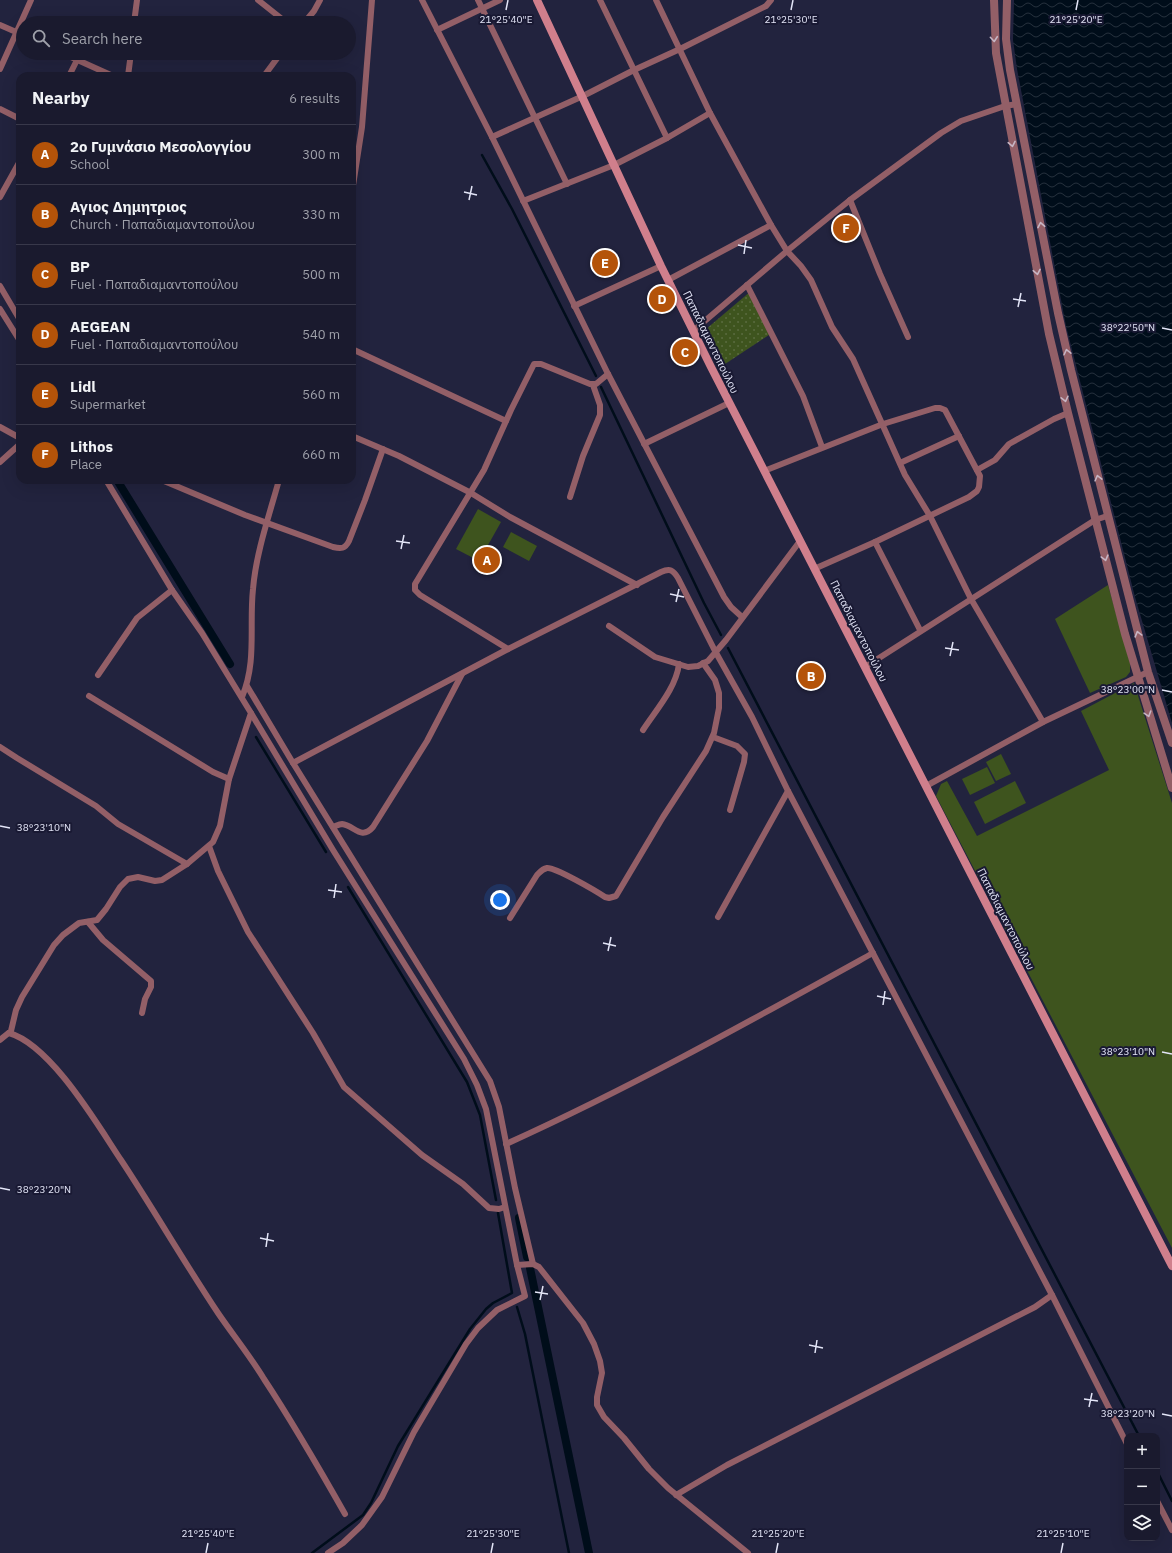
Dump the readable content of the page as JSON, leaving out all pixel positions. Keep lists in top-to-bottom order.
{
  "streets": {
    "main road": ["Παπαδιαμαντοπούλου"]
  },
  "page": {
    "search": "Search here",
    "heading": ["Nearby", "6 results"],
    "list": [
      {
        "mark": "A",
        "name": "2ο Γυμνάσιο Μεσολογγίου",
        "note": "School",
        "value": "300 m"
      },
      {
        "mark": "B",
        "name": "Αγιος Δημητριος",
        "note": "Church · Παπαδιαμαντοπούλου",
        "value": "330 m"
      },
      {
        "mark": "C",
        "name": "BP",
        "note": "Fuel · Παπαδιαμαντοπούλου",
        "value": "500 m"
      },
      {
        "mark": "D",
        "name": "AEGEAN",
        "note": "Fuel · Παπαδιαμαντοπούλου",
        "value": "540 m"
      },
      {
        "mark": "E",
        "name": "Lidl",
        "note": "Supermarket",
        "value": "560 m"
      },
      {
        "mark": "F",
        "name": "Lithos",
        "note": "Place",
        "value": "660 m"
      }
    ],
    "pins": [
      "F",
      "E",
      "D",
      "C",
      "A",
      "B"
    ],
    "map_buttons": ["+", "−"]
  },
  "coordinates": [
    "21°25'40\"E",
    "21°25'30\"E",
    "21°25'20\"E",
    "38°22'50\"N",
    "38°23'00\"N",
    "38°23'10\"N",
    "38°23'20\"N",
    "21°25'10\"E"
  ]
}
